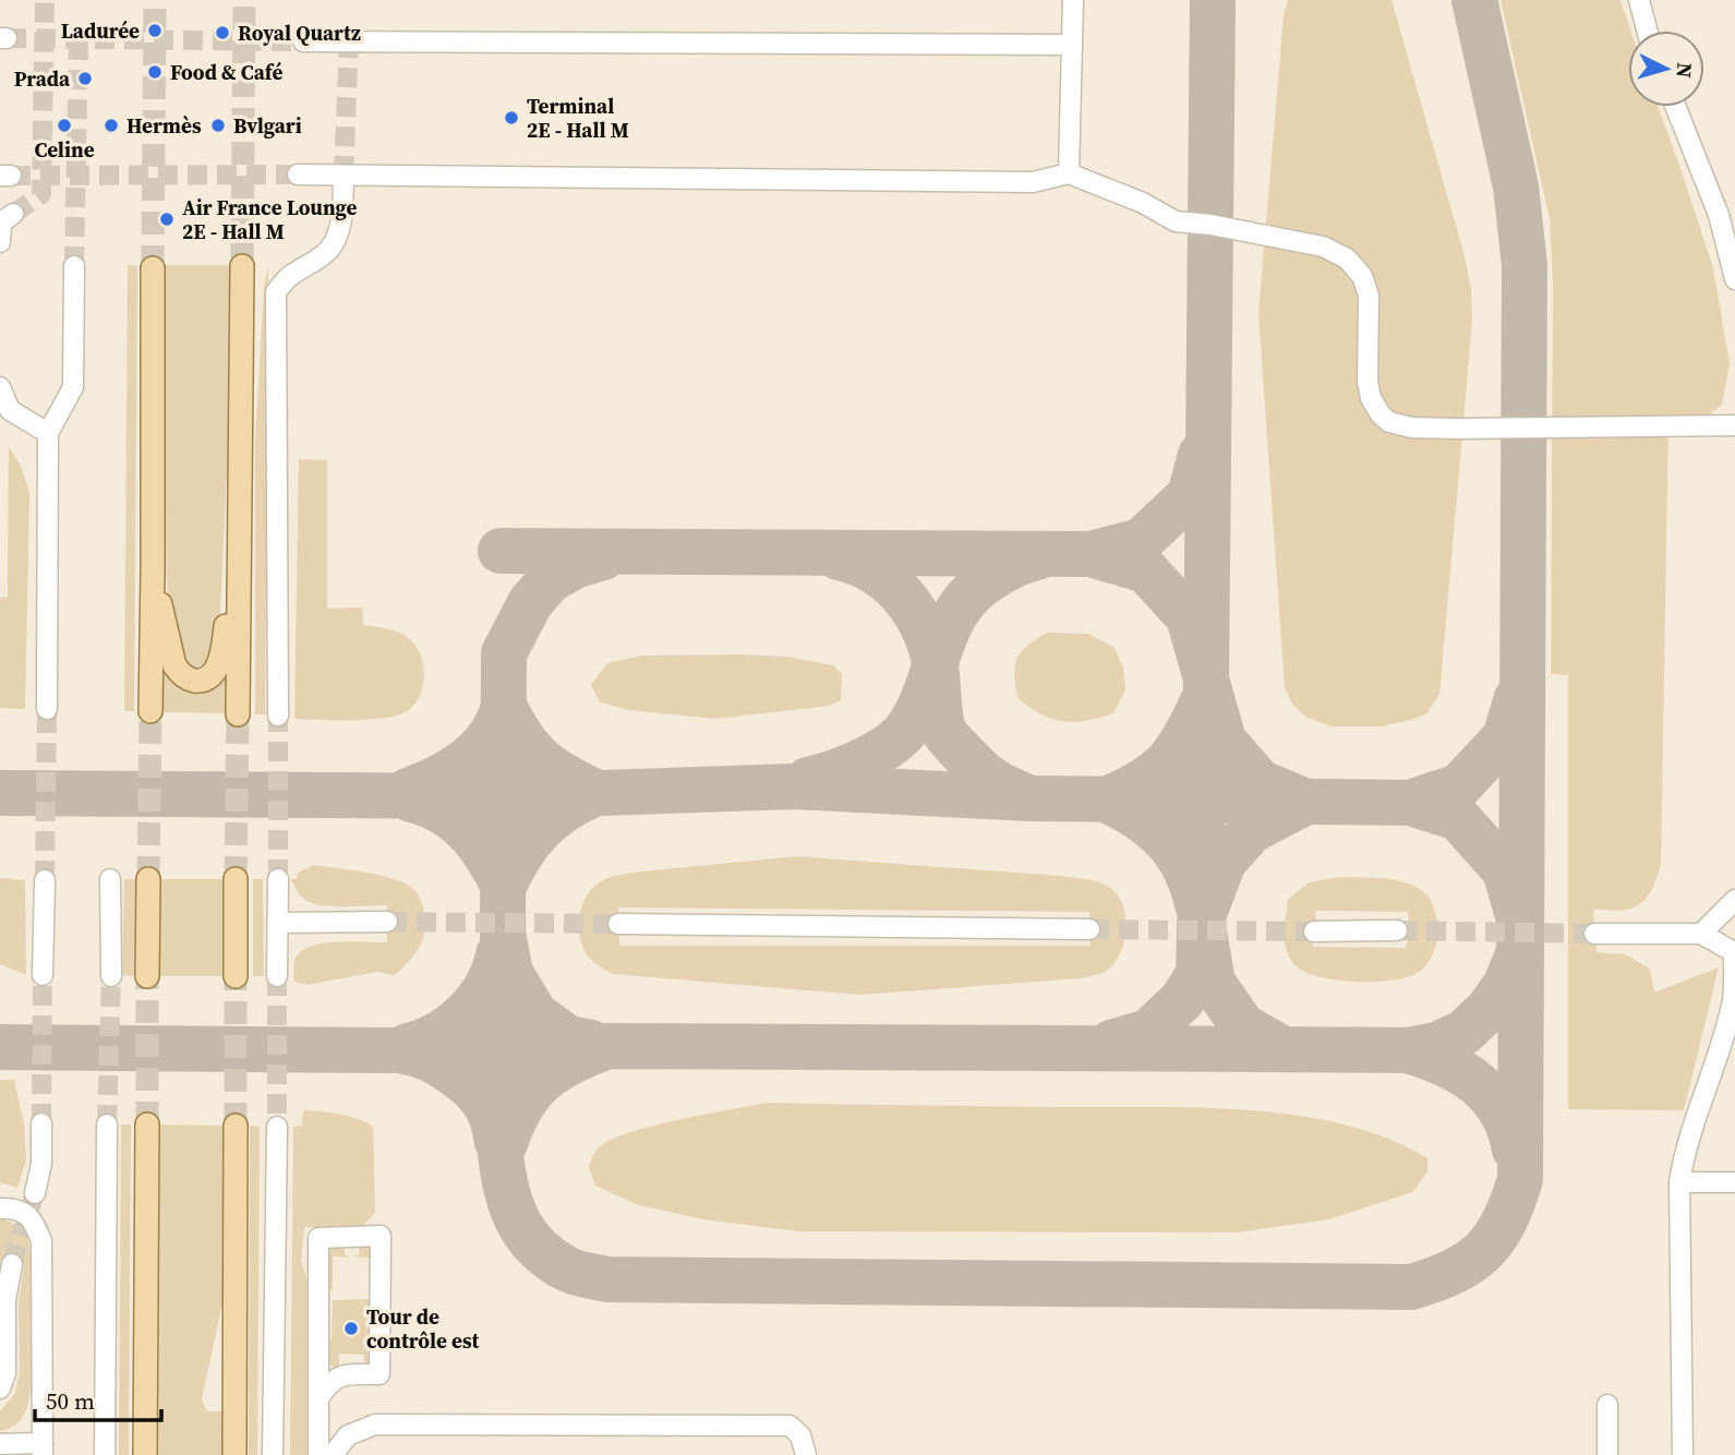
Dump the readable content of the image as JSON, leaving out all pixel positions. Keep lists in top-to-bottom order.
{
  "places": [
    "Ladurée",
    "Royal Quartz",
    "Food & Café",
    "Prada",
    "Terminal 2E - Hall M",
    "Celine",
    "Hermès",
    "Bvlgari",
    "Air France Lounge 2E - Hall M",
    "Tour de contrôle est"
  ],
  "scale_bar": "50 m",
  "north": "right"
}
